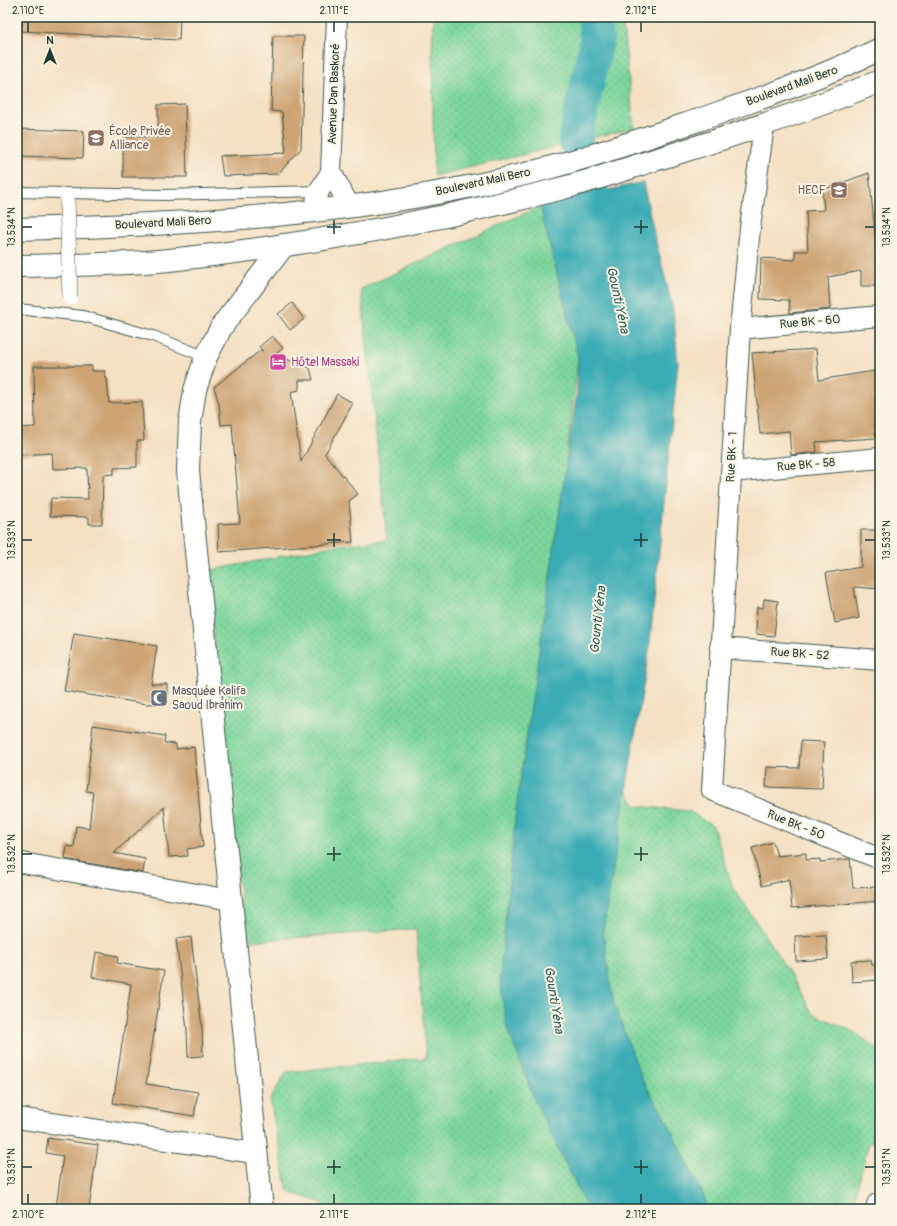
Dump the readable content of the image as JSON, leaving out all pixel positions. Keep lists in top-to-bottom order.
{
  "streets": {
    "main road": ["Boulevard Mali Bero"],
    "street": [
      "Avenue Dan Baskoré",
      "Rue BK - 60",
      "Rue BK - 1",
      "Rue BK - 58",
      "Rue BK - 52",
      "Rue BK - 50"
    ]
  },
  "crossings": [
    ["Boulevard Mali Bero", "Rue BK - 1"],
    ["Rue BK - 60", "Rue BK - 1"],
    ["Rue BK - 1", "Rue BK - 58"],
    ["Rue BK - 1", "Rue BK - 52"],
    ["Rue BK - 1", "Rue BK - 50"]
  ],
  "water": ["Gounti Yéna"],
  "places": {
    "school or university": ["École Privée Alliance", "HECF"],
    "hotel": ["Hôtel Massaki"],
    "mosque": ["Masquée Kalifa Saoud Ibrahim"]
  },
  "north": "top",
  "coordinates": [
    "2.110°E",
    "2.111°E",
    "2.112°E",
    "13.534°N",
    "13.533°N",
    "13.532°N",
    "13.531°N"
  ]
}
